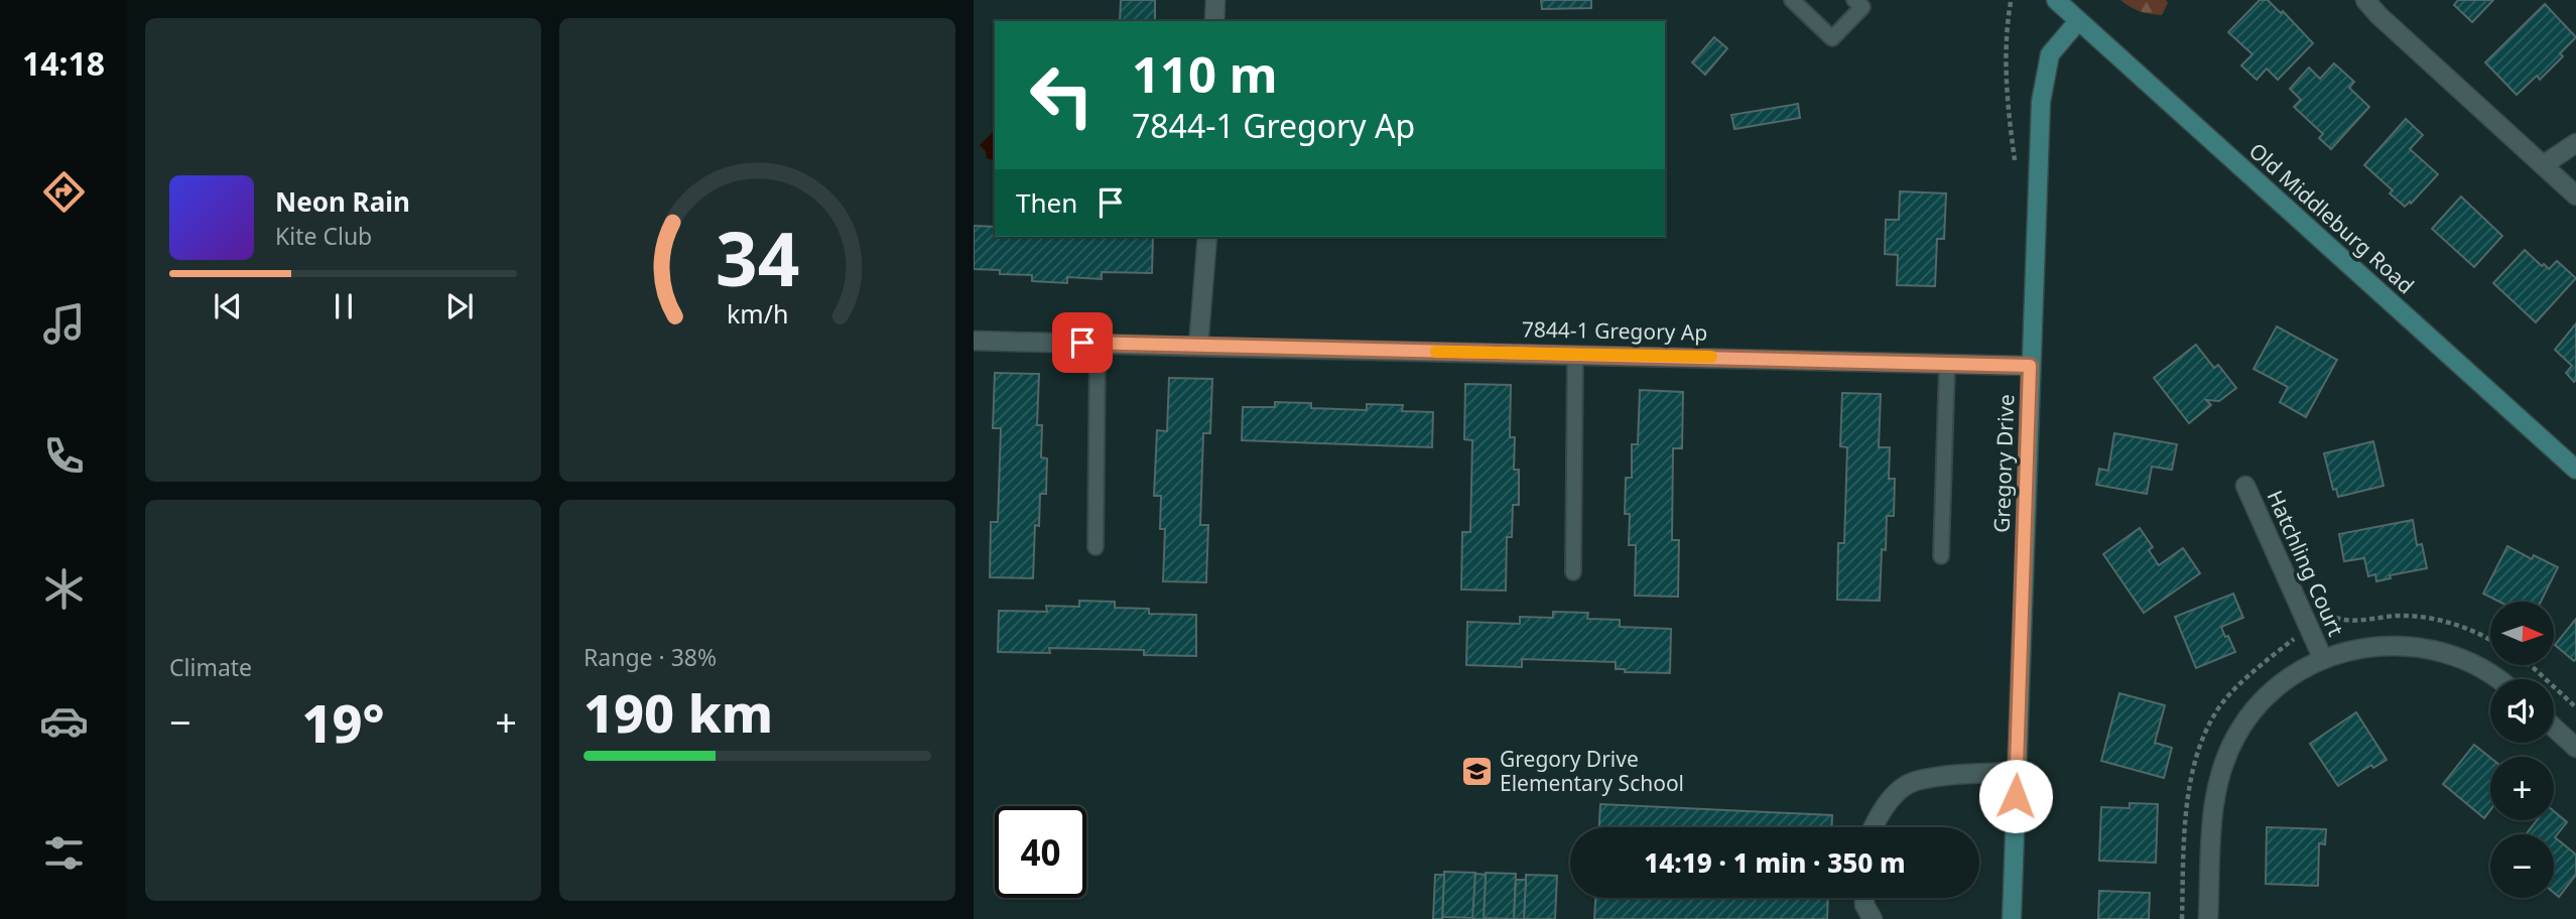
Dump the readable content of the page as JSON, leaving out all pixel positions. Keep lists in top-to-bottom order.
{
  "streets": {
    "street": [
      "Old Middleburg Road",
      "7844-1 Gregory Ap",
      "Gregory Drive",
      "Hatchling Court"
    ]
  },
  "crossings": [
    ["Old Middleburg Road", "Gregory Drive"],
    ["7844-1 Gregory Ap", "Gregory Drive"]
  ],
  "places": {
    "school or university": ["Gregory Drive Elementary School"]
  },
  "north": "right",
  "page": {
    "tabs": "14:18",
    "turn": ["110 m", "7844-1 Gregory Ap"],
    "then": "Then",
    "song": ["Neon Rain", "Kite Club"],
    "tile": [
      "Climate",
      ["Range · 38%", "190 km"]
    ],
    "map_buttons": ["+", "−"],
    "heat": ["−", "19°", "+"],
    "limit": "40",
    "trip": "14:19 · 1 min · 350 m",
    "gauge": ["34", "km/h"]
  }
}
